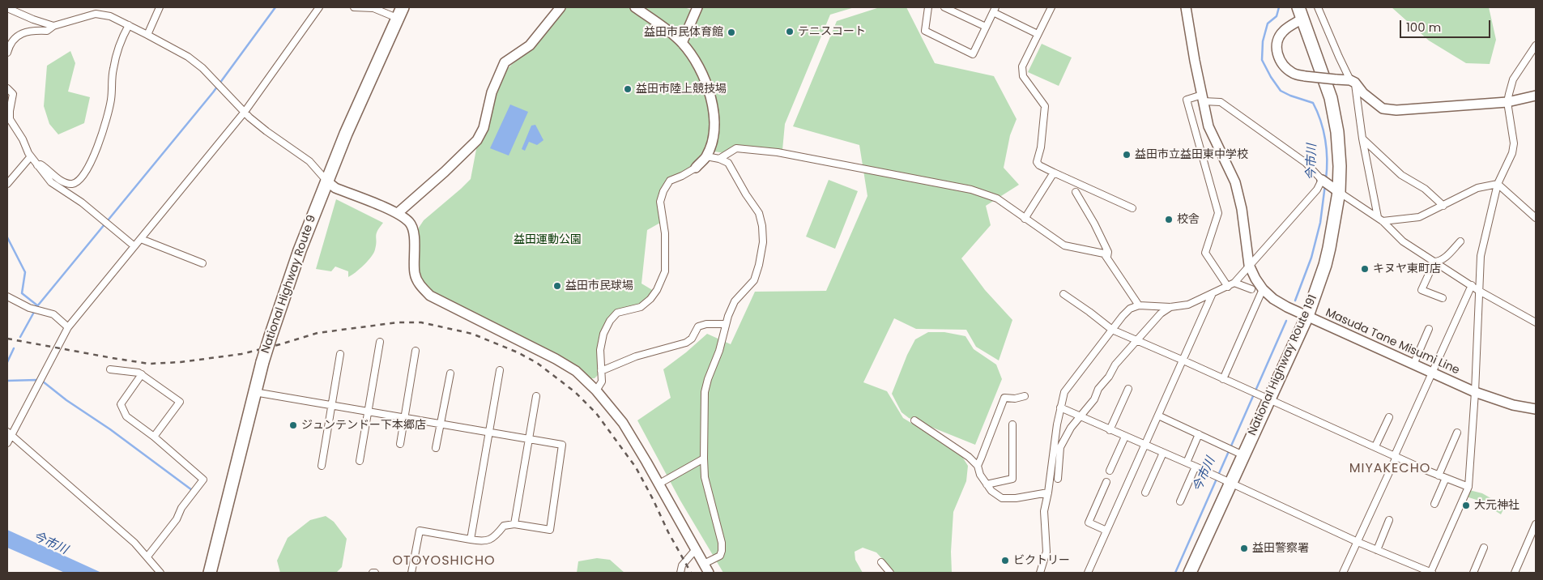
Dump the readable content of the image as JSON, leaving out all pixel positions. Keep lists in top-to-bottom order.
{
  "streets": {
    "highway": ["National Highway Route 9", "National Highway Route 191"],
    "street": ["Masuda Tane Misumi Line"]
  },
  "crossings": [
    ["Masuda Tane Misumi Line", "National Highway Route 191"]
  ],
  "districts": ["MIYAKECHO", "OTOYOSHICHO"],
  "water": ["今市川"],
  "parks": ["益田運動公園"],
  "places": [
    "テニスコート",
    "益田市民体育館",
    "益田市陸上競技場",
    "益田市立益田東中学校",
    "校舎",
    "キヌヤ東町店",
    "益田市民球場",
    "ジュンテンドー下本郷店",
    "大元神社",
    "益田警察署",
    "ビクトリー"
  ],
  "scale_bar": "100 m"
}
